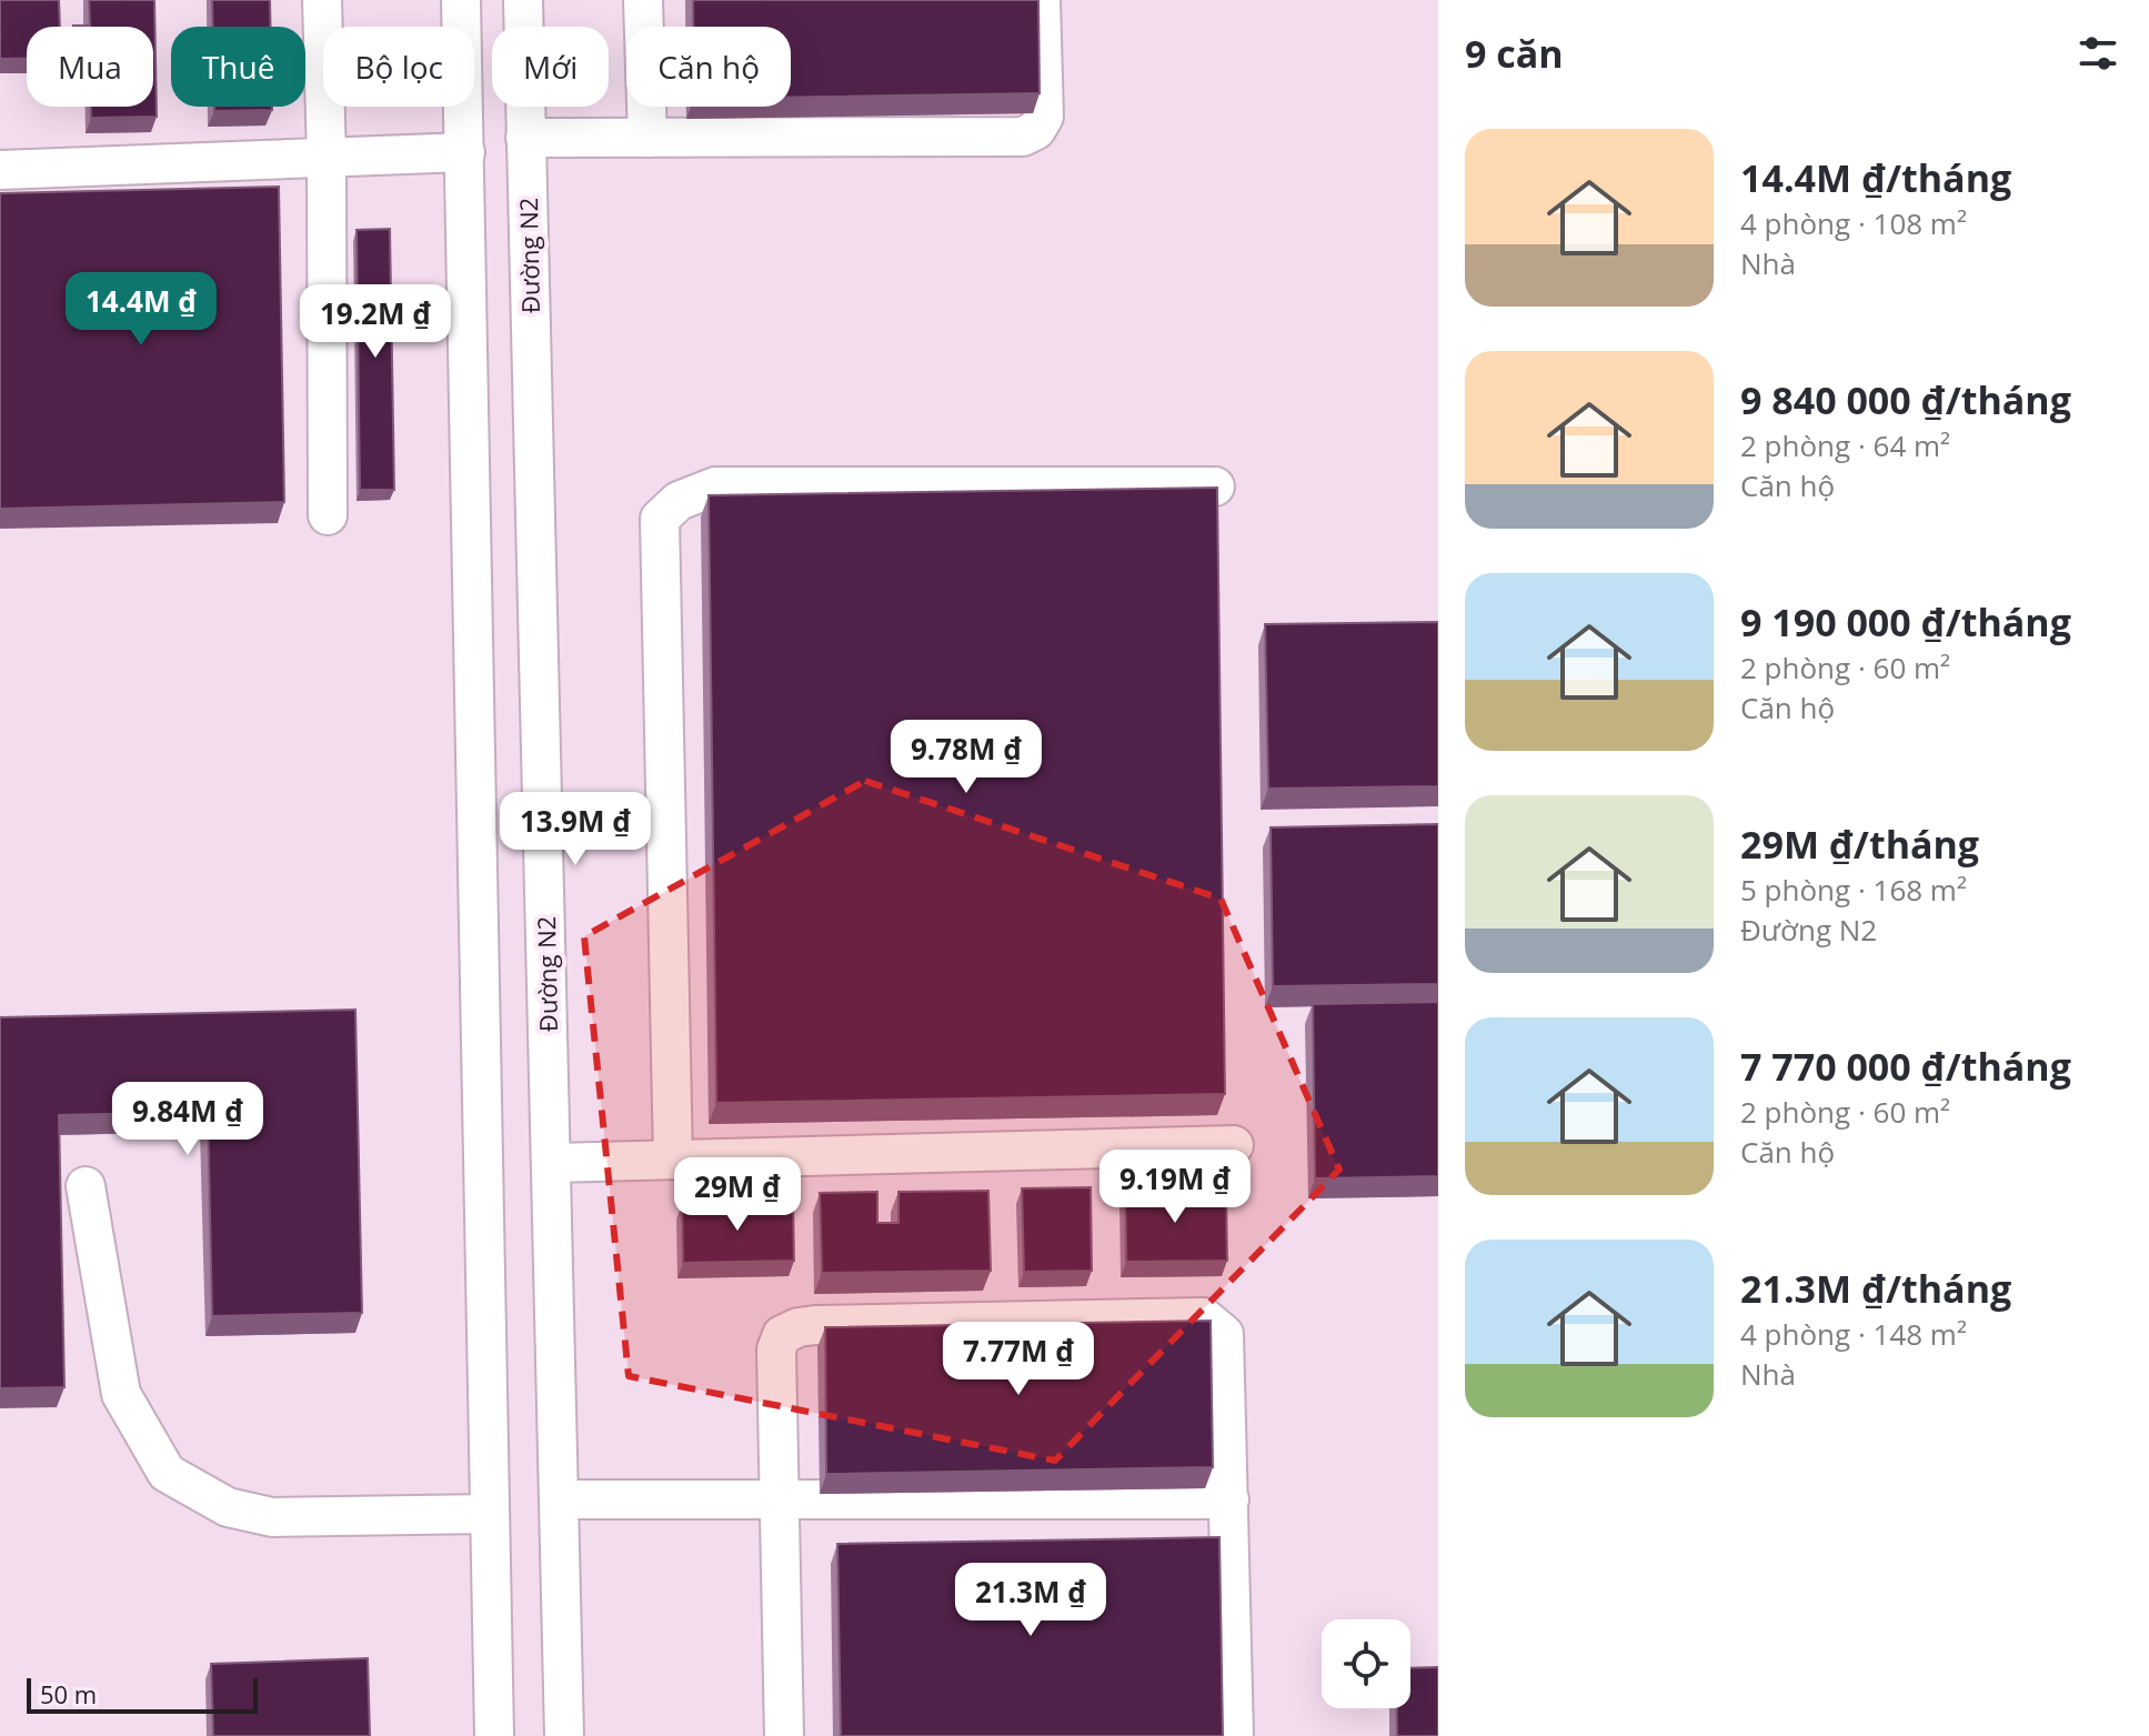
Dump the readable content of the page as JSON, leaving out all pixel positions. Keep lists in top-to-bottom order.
{
  "streets": {
    "street": ["Đường N2"]
  },
  "scale_bar": "50 m",
  "page": {
    "heading": "9 căn",
    "chip": [
      "Mua",
      "Thuê",
      "Bộ lọc",
      "Mới",
      "Căn hộ"
    ],
    "list": [
      {
        "name": "14.4M ₫/tháng",
        "note": "4 phòng · 108 m² · Nhà"
      },
      {
        "name": "9 840 000 ₫/tháng",
        "note": "2 phòng · 64 m² · Căn hộ"
      },
      {
        "name": "9 190 000 ₫/tháng",
        "note": "2 phòng · 60 m² · Căn hộ"
      },
      {
        "name": "29M ₫/tháng",
        "note": "5 phòng · 168 m² · Đường N2"
      },
      {
        "name": "7 770 000 ₫/tháng",
        "note": "2 phòng · 60 m² · Căn hộ"
      },
      {
        "name": "21.3M ₫/tháng",
        "note": "4 phòng · 148 m² · Nhà"
      }
    ],
    "price": [
      "14.4M ₫",
      "19.2M ₫",
      "9.78M ₫",
      "13.9M ₫",
      "9.84M ₫",
      "9.19M ₫",
      "29M ₫",
      "7.77M ₫",
      "21.3M ₫"
    ],
    "scale": "50 m"
  }
}
